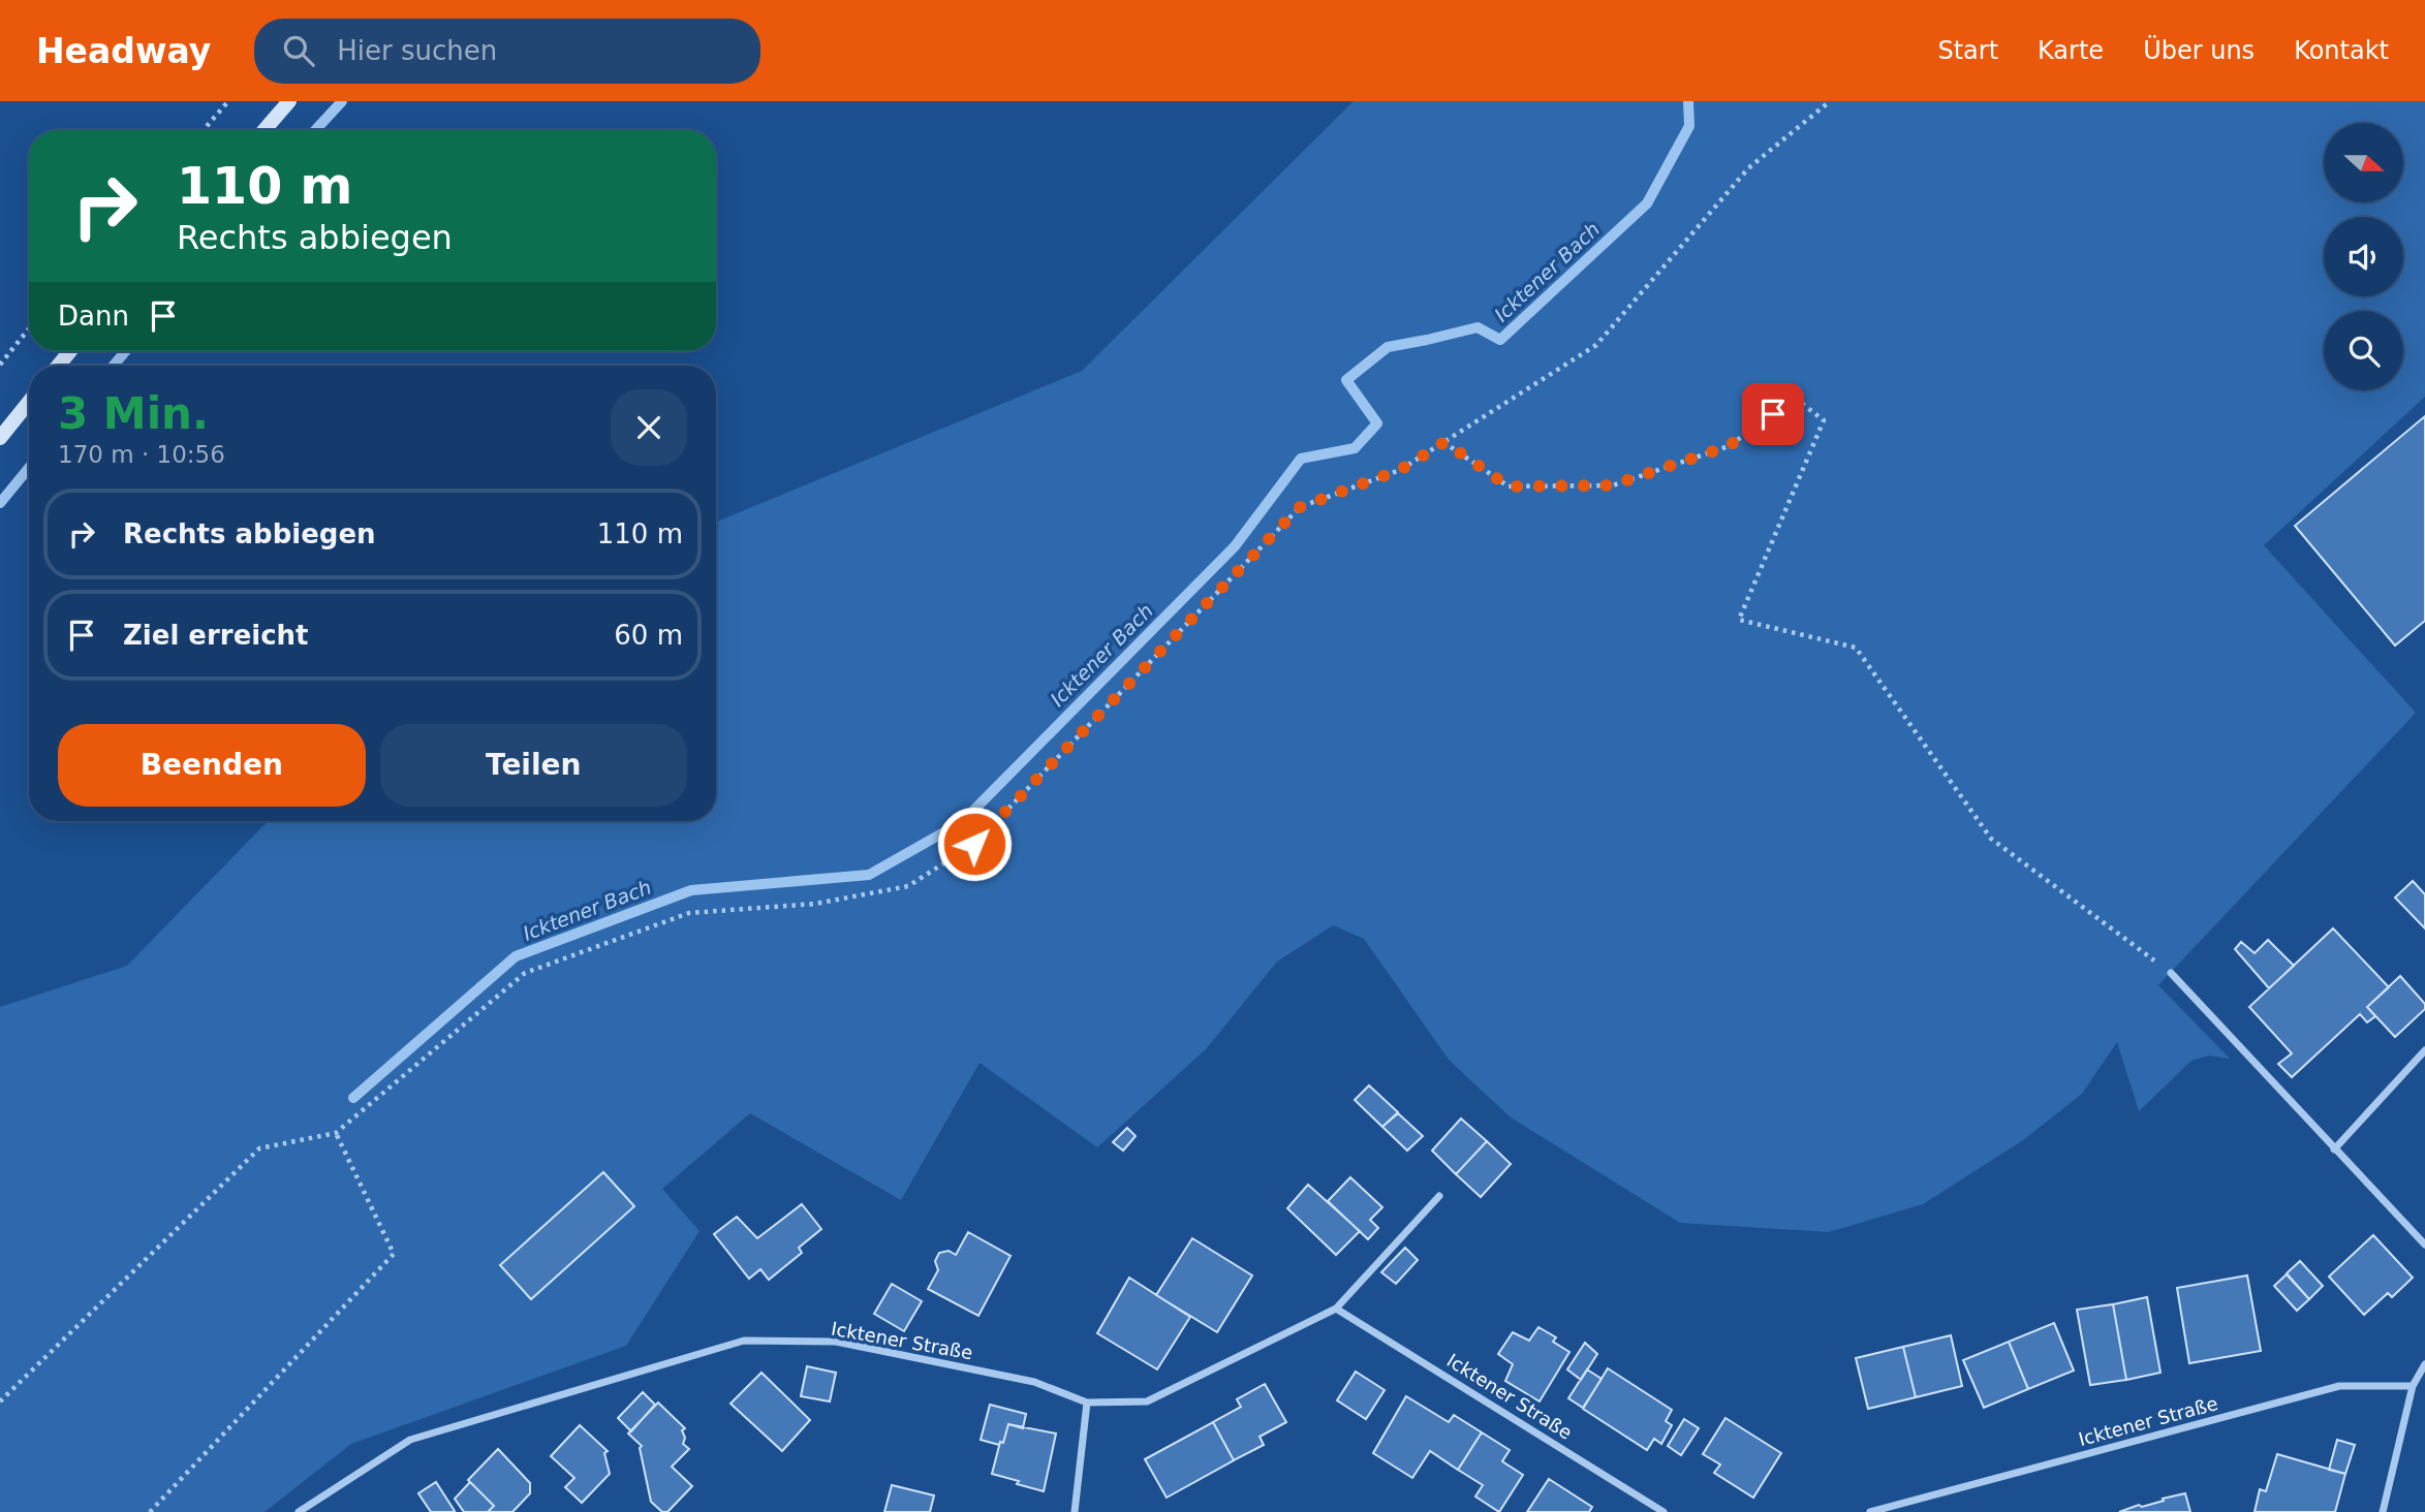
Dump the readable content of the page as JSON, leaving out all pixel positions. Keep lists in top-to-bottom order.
{
  "streets": {
    "street": ["Icktener Straße"]
  },
  "water": ["Icktener Bach"],
  "north": "right",
  "page": {
    "header": "Headway",
    "search": "Hier suchen",
    "nav": [
      "Start",
      "Karte",
      "Über uns",
      "Kontakt"
    ],
    "turn": ["110 m", "Rechts abbiegen"],
    "then": "Dann",
    "heading": ["3 Min.", "170 m · 10:56"],
    "list": [
      {
        "name": "Rechts abbiegen",
        "value": "110 m"
      },
      {
        "name": "Ziel erreicht",
        "value": "60 m"
      }
    ],
    "buttons": ["Beenden", "Teilen"]
  }
}
